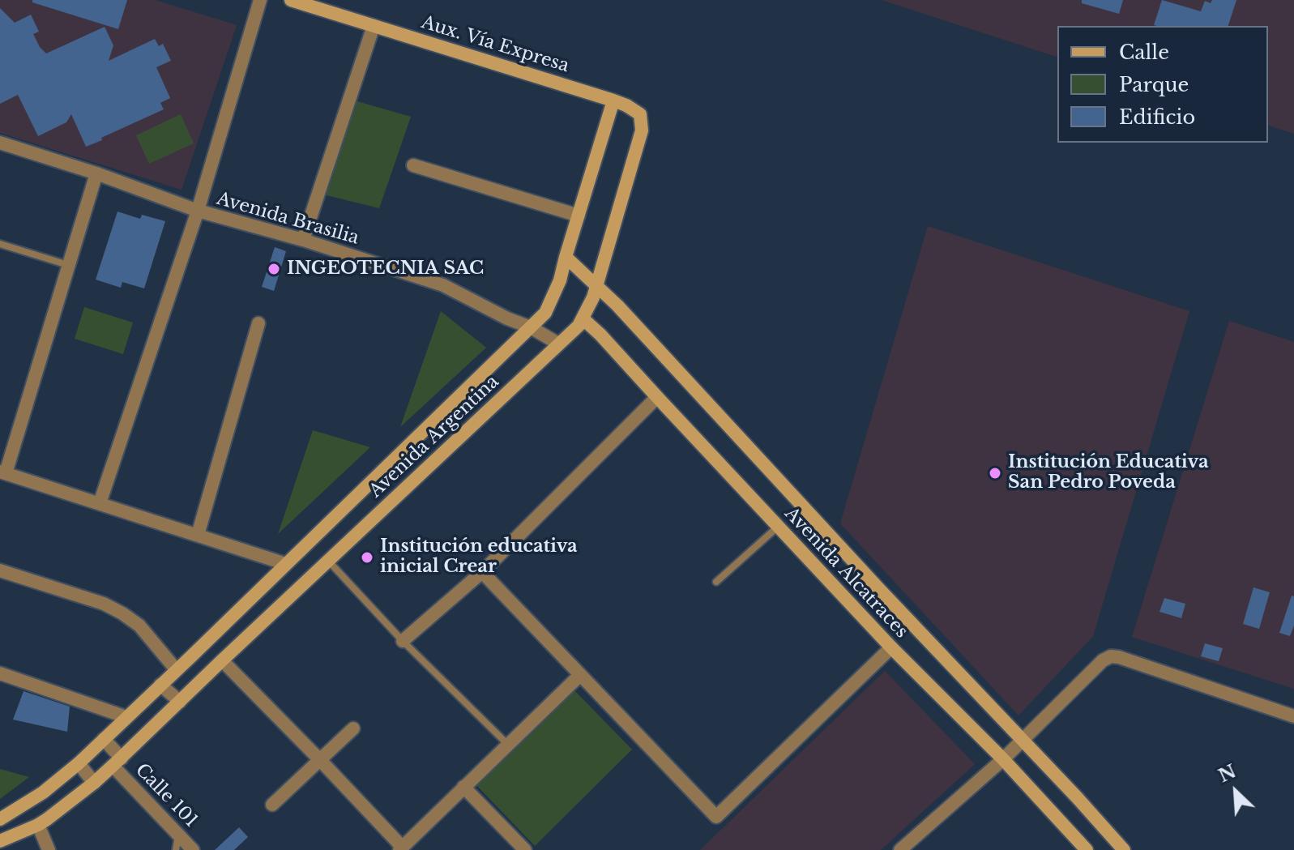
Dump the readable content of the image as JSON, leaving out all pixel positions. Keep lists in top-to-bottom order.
{
  "streets": {
    "main road": ["Aux. Vía Expresa", "Avenida Argentina", "Avenida Alcatraces"],
    "street": ["Avenida Brasilia", "Calle 101"]
  },
  "crossings": [
    ["Aux. Vía Expresa", "Avenida Argentina"],
    ["Avenida Brasilia", "Avenida Argentina"],
    ["Avenida Argentina", "Avenida Alcatraces"],
    ["Avenida Argentina", "Calle 101"]
  ],
  "places": ["INGEOTECNIA SAC", "Institución Educativa San Pedro Poveda", "Institución educativa inicial Crear"],
  "legend": ["Calle", "Parque", "Edificio"],
  "north": "top left"
}
